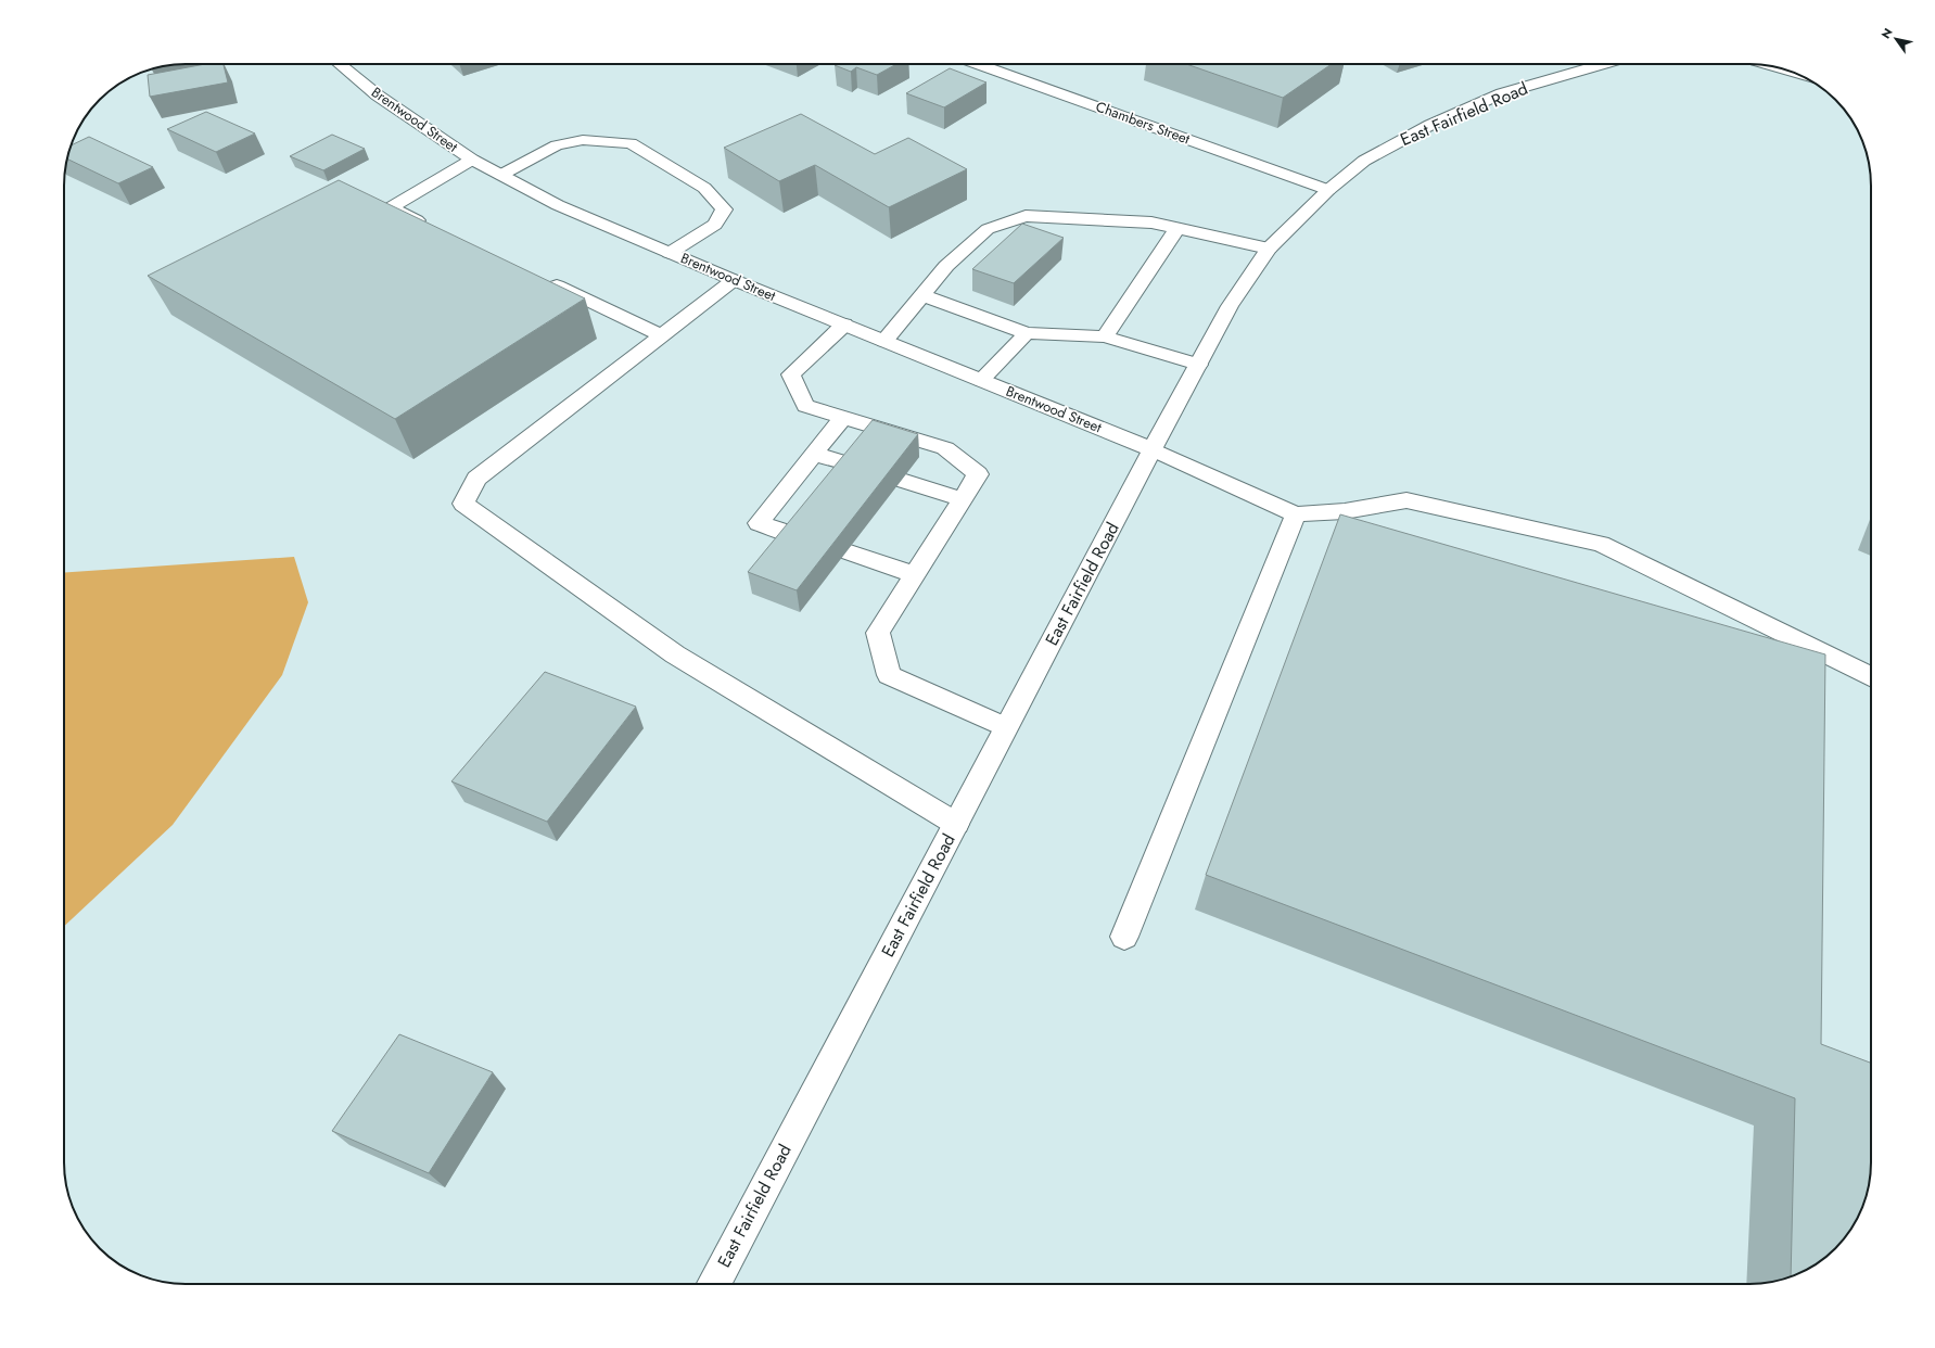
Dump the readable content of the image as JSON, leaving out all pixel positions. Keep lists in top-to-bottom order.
{
  "streets": {
    "main road": ["East Fairfield Road", "Brentwood Street", "Chambers Street"]
  },
  "crossings": [
    ["East Fairfield Road", "Brentwood Street"],
    ["East Fairfield Road", "Chambers Street"]
  ],
  "north": "top left"
}
